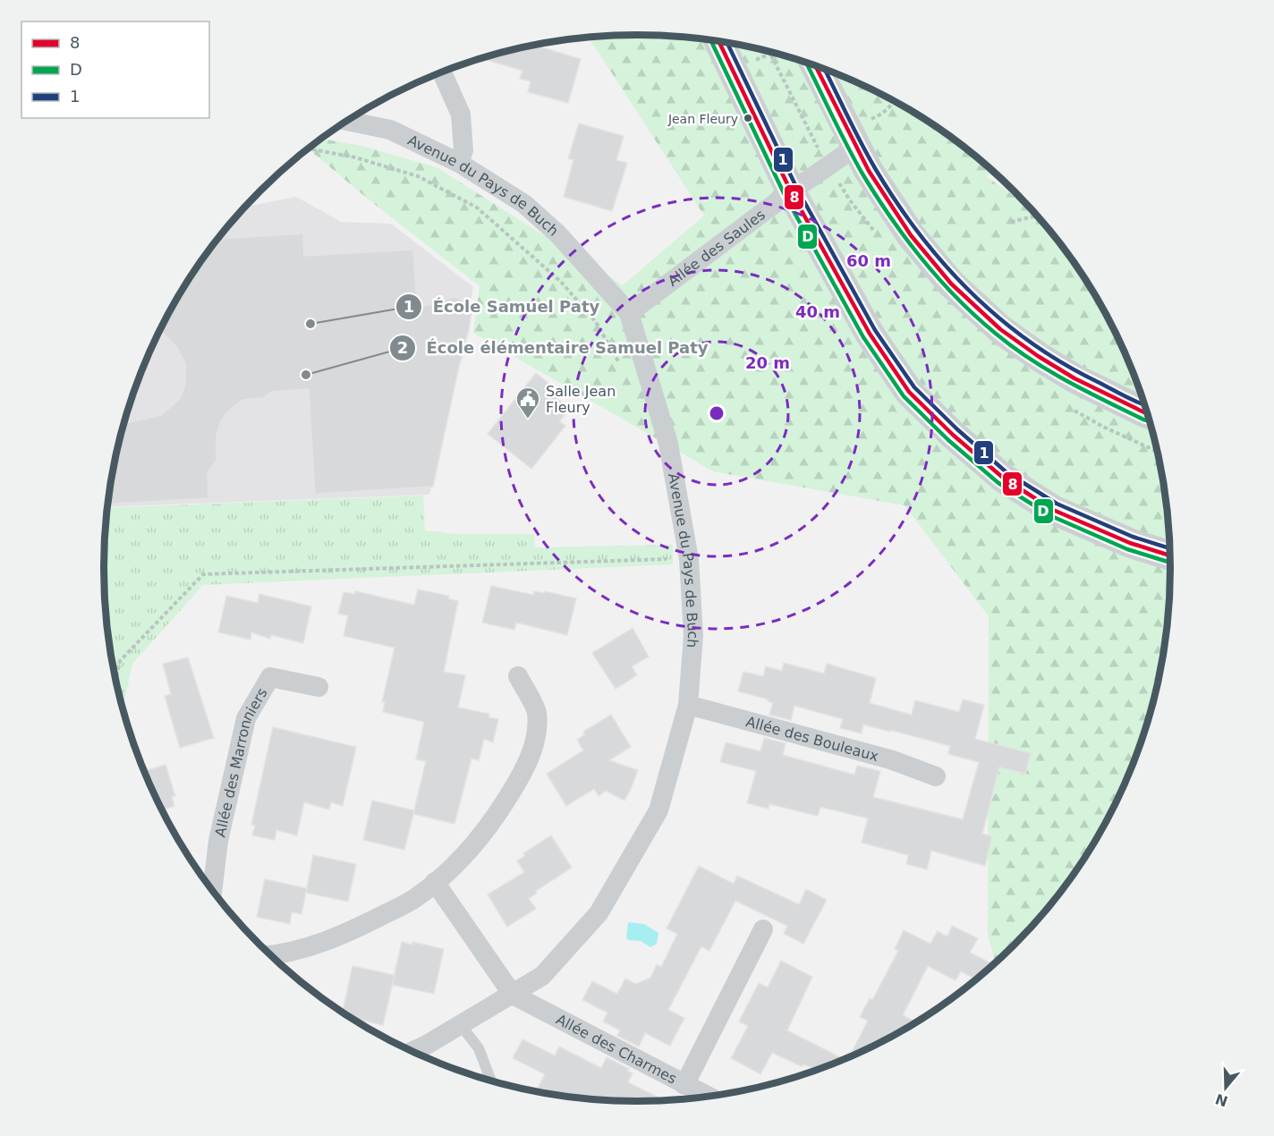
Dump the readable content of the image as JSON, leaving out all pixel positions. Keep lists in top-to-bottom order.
{
  "streets": {
    "street": [
      "Avenue du Pays de Buch",
      "Allée des Saules",
      "Allée des Bouleaux",
      "Allée des Marronniers",
      "Allée des Charmes"
    ]
  },
  "crossings": [
    ["Avenue du Pays de Buch", "Allée des Saules"],
    ["Avenue du Pays de Buch", "Allée des Bouleaux"],
    ["Avenue du Pays de Buch", "Allée des Charmes"]
  ],
  "places": {
    "other": ["Jean Fleury", "École Samuel Paty", "École élémentaire Samuel Paty"],
    "public building": ["Salle Jean Fleury"]
  },
  "lines": ["transit line D", "transit line 8", "transit line 1"],
  "legend": ["8", "D", "1"],
  "north": "bottom",
  "rings": ["60 m", "40 m", "20 m"]
}
